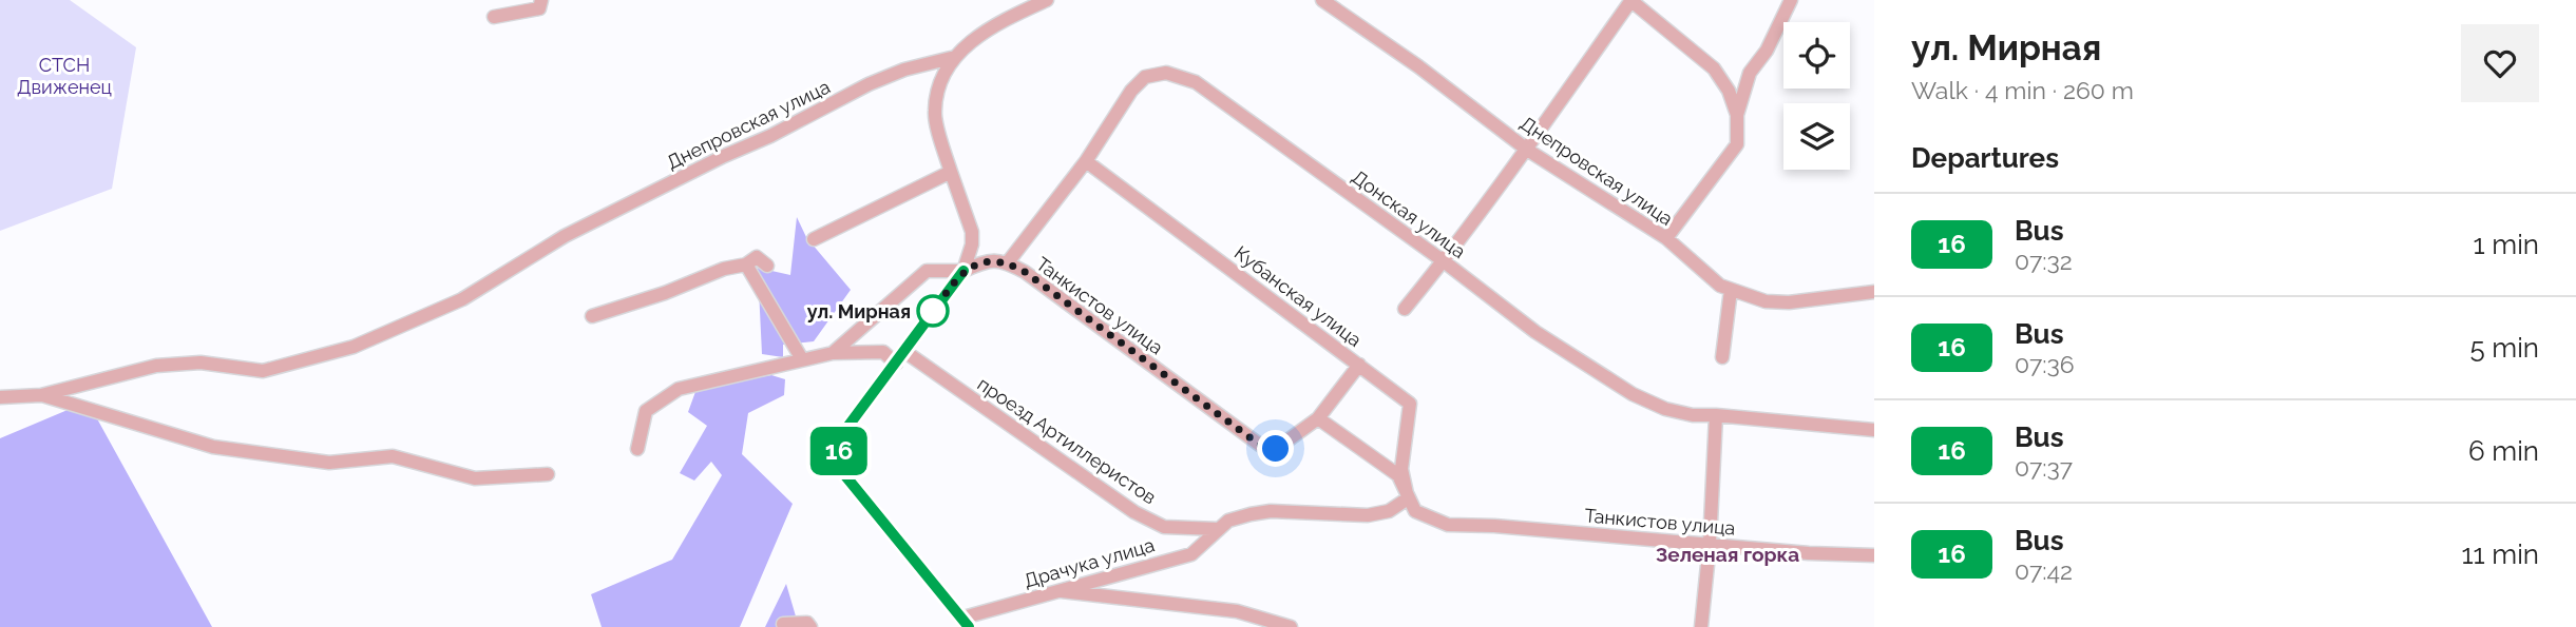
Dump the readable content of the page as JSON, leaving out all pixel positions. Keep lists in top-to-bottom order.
{
  "streets": {
    "street": [
      "Днепровская улица",
      "Донская улица",
      "Кубанская улица",
      "Танкистов улица",
      "проезд Артиллеристов",
      "Драчука улица"
    ]
  },
  "crossings": [
    ["Донская улица", "Кубанская улица"],
    ["Донская улица", "Танкистов улица"],
    ["Кубанская улица", "Танкистов улица"],
    ["проезд Артиллеристов", "Драчука улица"]
  ],
  "districts": ["Зеленая горка"],
  "parks": ["СТСН Движенец"],
  "places": ["ул. Мирная"],
  "lines": ["bus line 16"],
  "page": {
    "on_map": "16",
    "heading": [
      ["ул. Мирная", "Walk · 4 min · 260 m"],
      "Departures"
    ],
    "list": [
      {
        "mark": "16",
        "name": "Bus",
        "note": "07:32",
        "value": "1 min"
      },
      {
        "mark": "16",
        "name": "Bus",
        "note": "07:36",
        "value": "5 min"
      },
      {
        "mark": "16",
        "name": "Bus",
        "note": "07:37",
        "value": "6 min"
      },
      {
        "mark": "16",
        "name": "Bus",
        "note": "07:42",
        "value": "11 min"
      }
    ]
  }
}
